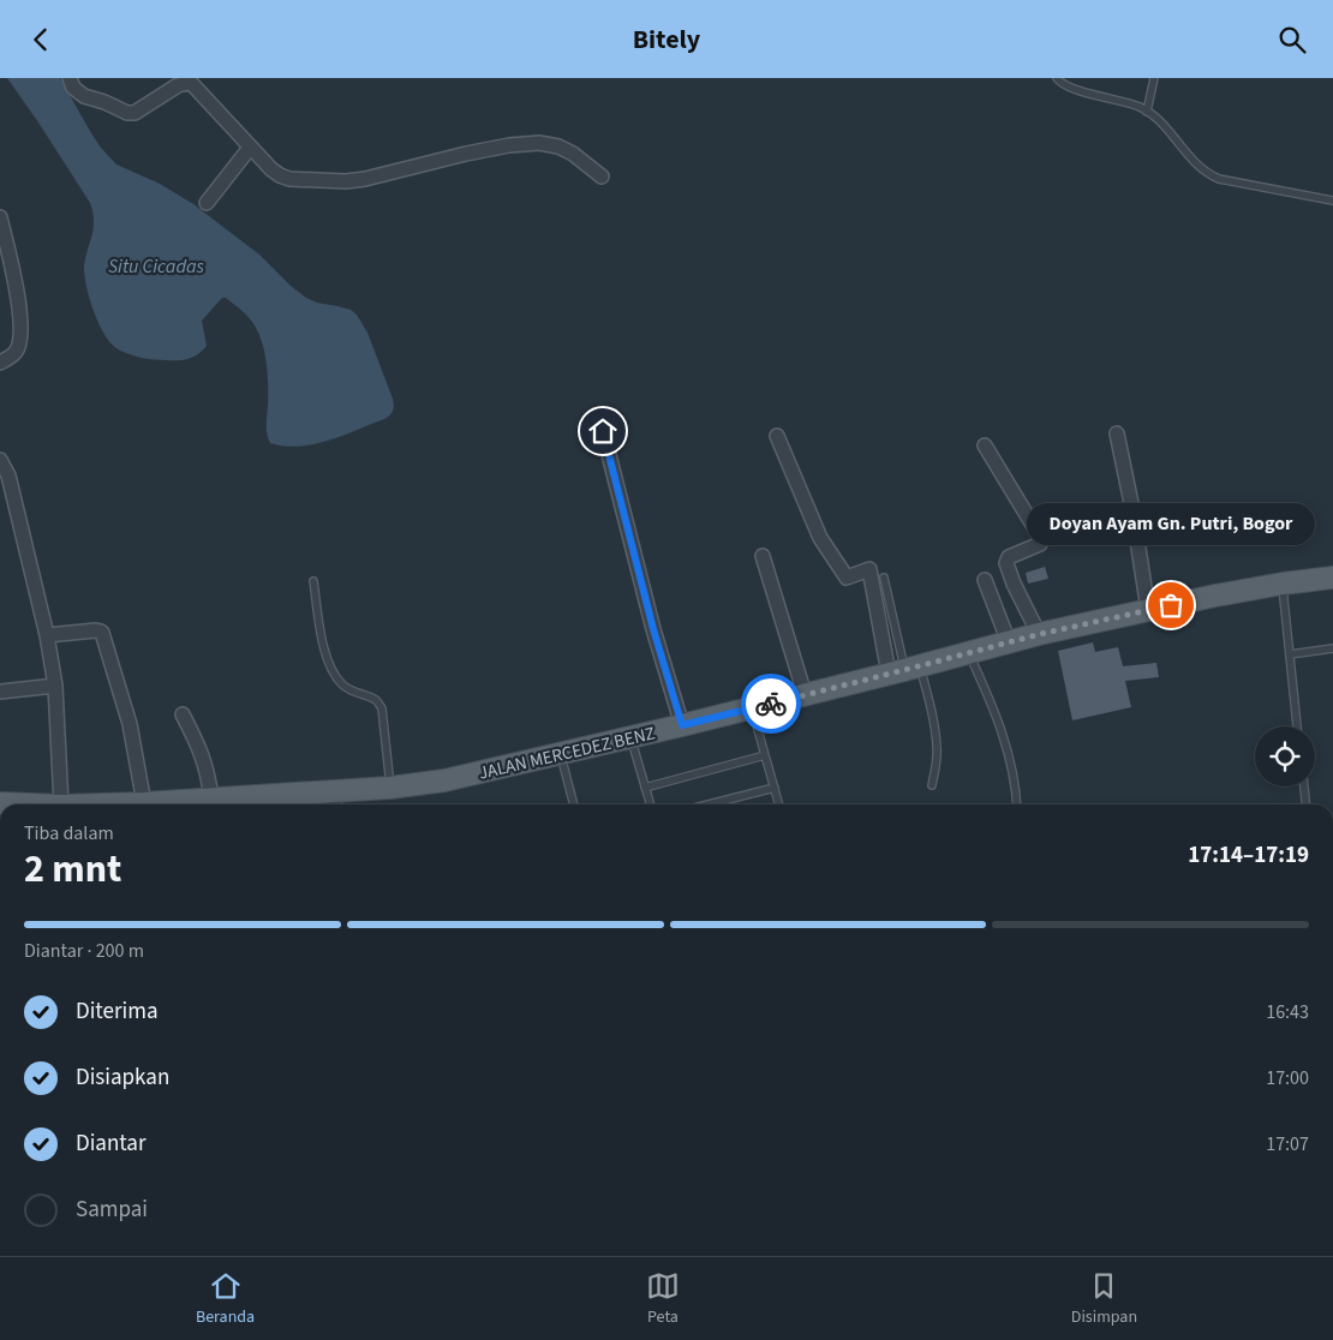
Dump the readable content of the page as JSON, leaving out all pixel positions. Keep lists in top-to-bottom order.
{
  "streets": {
    "main road": ["JALAN MERCEDEZ BENZ"]
  },
  "water": ["Situ Cicadas"],
  "places": ["Doyan Ayam Gn. Putri, Bogor"],
  "page": {
    "header": "Bitely",
    "bubble": "Doyan Ayam Gn. Putri, Bogor",
    "heading": ["2 mnt", "Tiba dalam", "17:14–17:19"],
    "bar": "Diantar · 200 m",
    "list": [
      ["Diterima", "16:43"],
      ["Disiapkan", "17:00"],
      ["Diantar", "17:07"],
      "Sampai"
    ],
    "tabs": ["Beranda", "Peta", "Disimpan"]
  }
}
